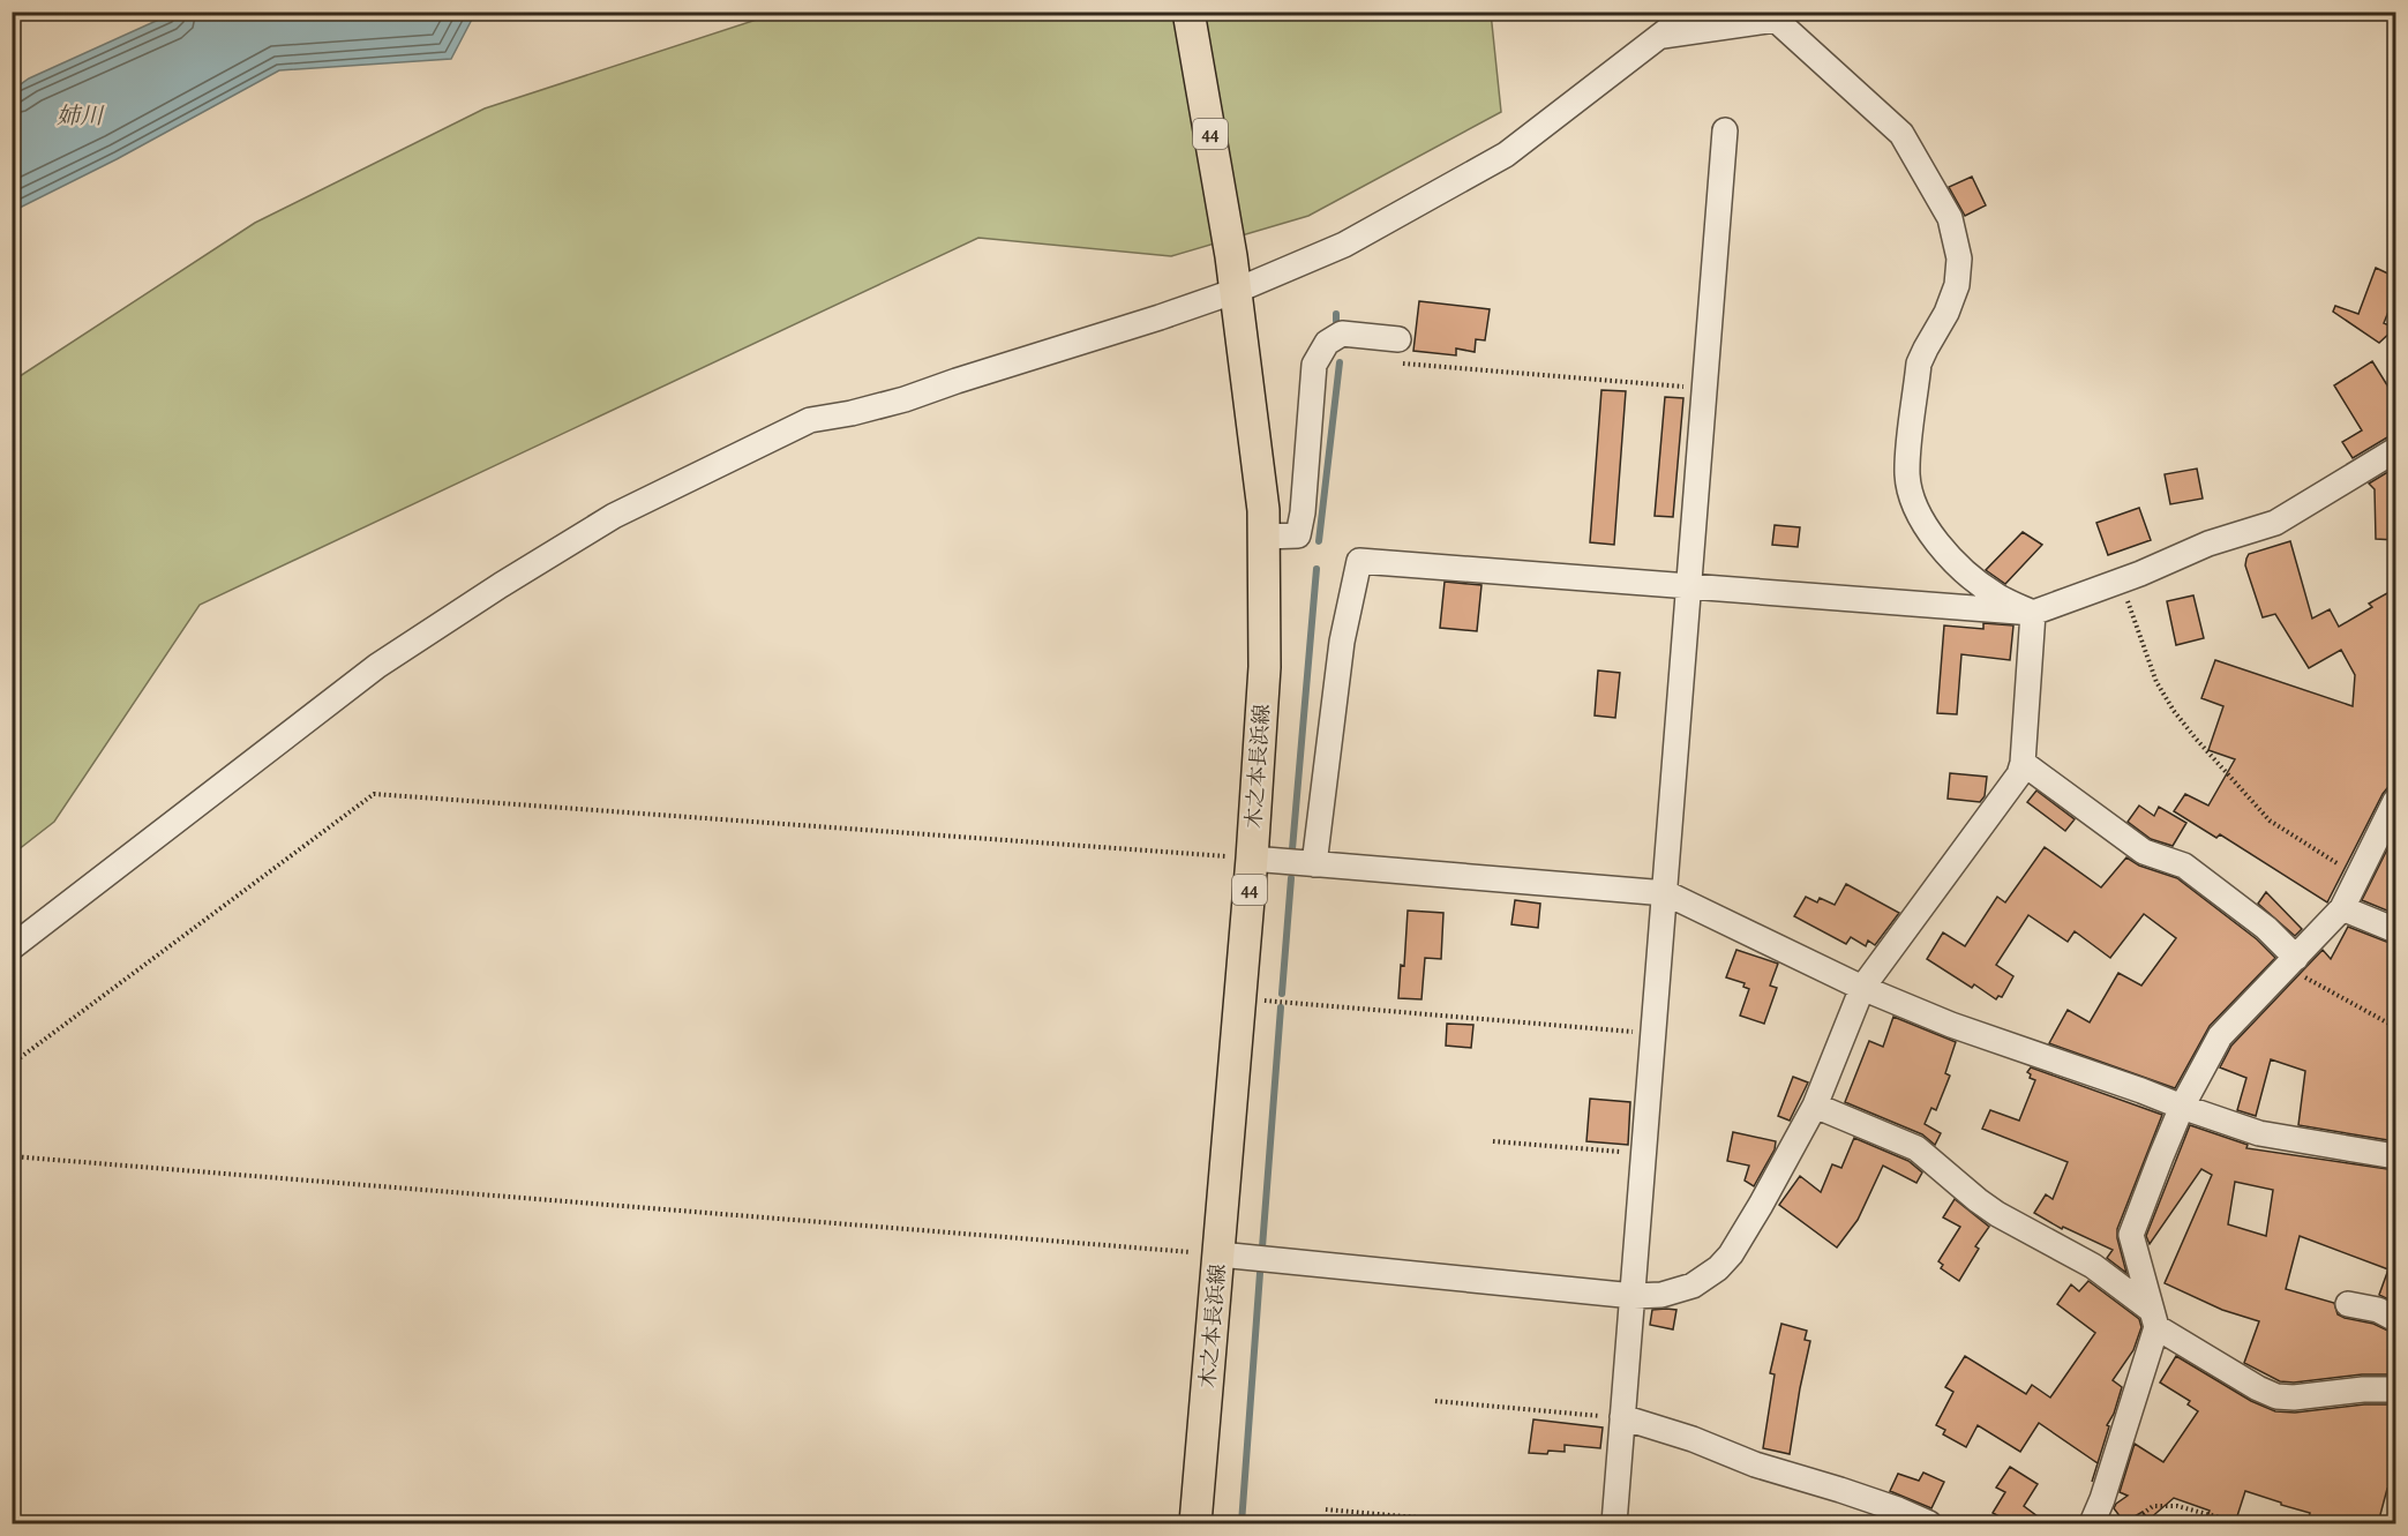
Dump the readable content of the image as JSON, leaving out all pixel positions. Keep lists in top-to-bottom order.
{
  "streets": {
    "main road": ["44", "木之本長浜線"]
  },
  "water": ["姉川"]
}
